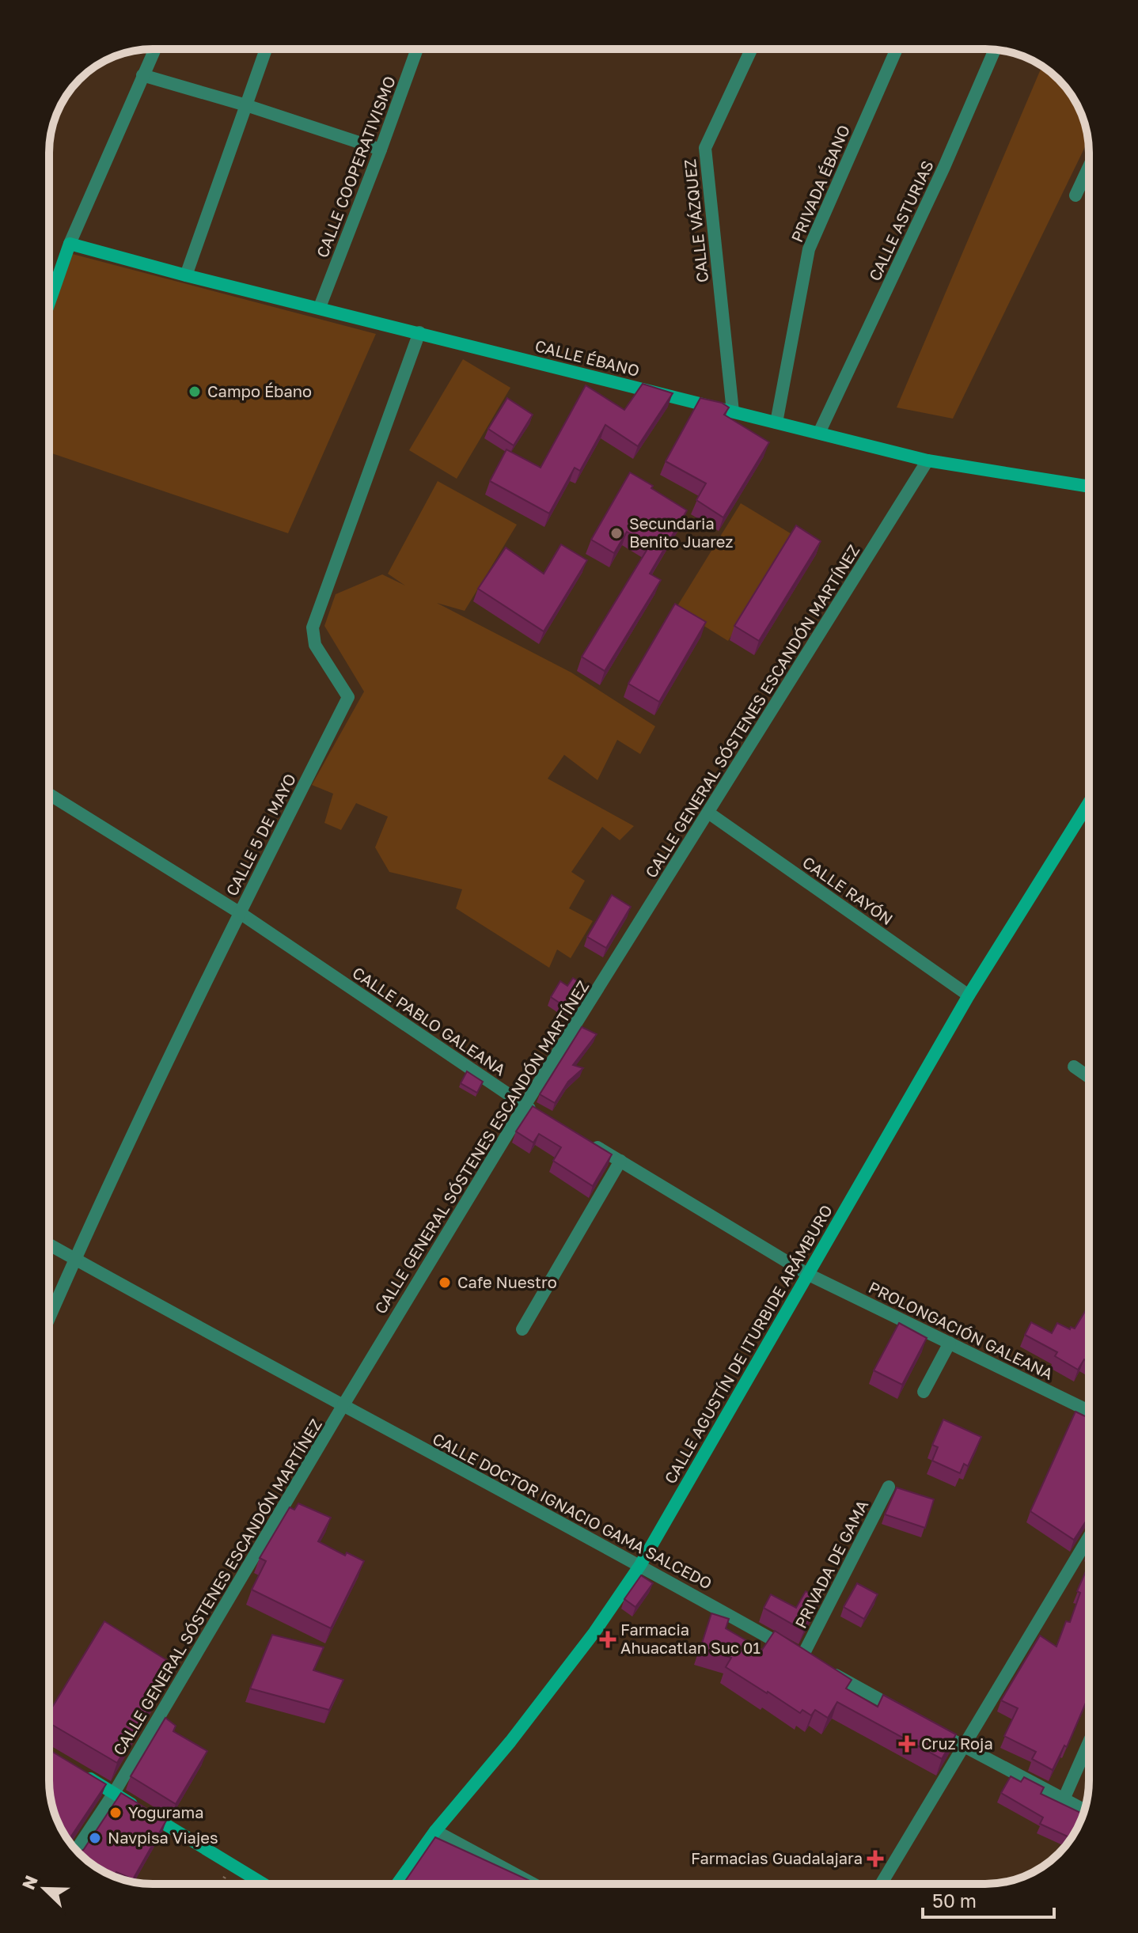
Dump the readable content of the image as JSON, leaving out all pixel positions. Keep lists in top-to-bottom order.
{
  "streets": {
    "street": [
      "CALLE COOPERATIVISMO",
      "PRIVADA ÉBANO",
      "CALLE VÁZQUEZ",
      "CALLE ASTURIAS",
      "CALLE ÉBANO",
      "CALLE GENERAL SÓSTENES ESCANDÓN MARTÍNEZ",
      "CALLE 5 DE MAYO",
      "CALLE RAYÓN",
      "CALLE PABLO GALEANA",
      "PROLONGACIÓN GALEANA",
      "CALLE AGUSTÍN DE ITURBIDE ARÁMBURO",
      "CALLE DOCTOR IGNACIO GAMA SALCEDO",
      "PRIVADA DE GAMA"
    ]
  },
  "crossings": [
    ["CALLE COOPERATIVISMO", "CALLE ÉBANO"],
    ["PRIVADA ÉBANO", "CALLE ÉBANO"],
    ["CALLE VÁZQUEZ", "CALLE ÉBANO"],
    ["CALLE ASTURIAS", "CALLE ÉBANO"],
    ["CALLE ÉBANO", "CALLE GENERAL SÓSTENES ESCANDÓN MARTÍNEZ"],
    ["CALLE ÉBANO", "CALLE 5 DE MAYO"],
    ["CALLE GENERAL SÓSTENES ESCANDÓN MARTÍNEZ", "CALLE RAYÓN"],
    ["CALLE GENERAL SÓSTENES ESCANDÓN MARTÍNEZ", "CALLE PABLO GALEANA"],
    ["CALLE GENERAL SÓSTENES ESCANDÓN MARTÍNEZ", "CALLE DOCTOR IGNACIO GAMA SALCEDO"],
    ["CALLE 5 DE MAYO", "CALLE PABLO GALEANA"],
    ["CALLE 5 DE MAYO", "CALLE DOCTOR IGNACIO GAMA SALCEDO"],
    ["CALLE RAYÓN", "CALLE AGUSTÍN DE ITURBIDE ARÁMBURO"],
    ["PROLONGACIÓN GALEANA", "CALLE AGUSTÍN DE ITURBIDE ARÁMBURO"],
    ["CALLE AGUSTÍN DE ITURBIDE ARÁMBURO", "CALLE DOCTOR IGNACIO GAMA SALCEDO"],
    ["CALLE DOCTOR IGNACIO GAMA SALCEDO", "PRIVADA DE GAMA"]
  ],
  "places": {
    "other": [
      "Campo Ébano",
      "Secundaria Benito Juarez",
      "Cafe Nuestro",
      "Yogurama",
      "Navpisa Viajes"
    ],
    "health": ["Farmacia Ahuacatlan Suc 01", "Cruz Roja", "Farmacias Guadalajara"]
  },
  "scale_bar": "50 m",
  "north": "top left"
}
